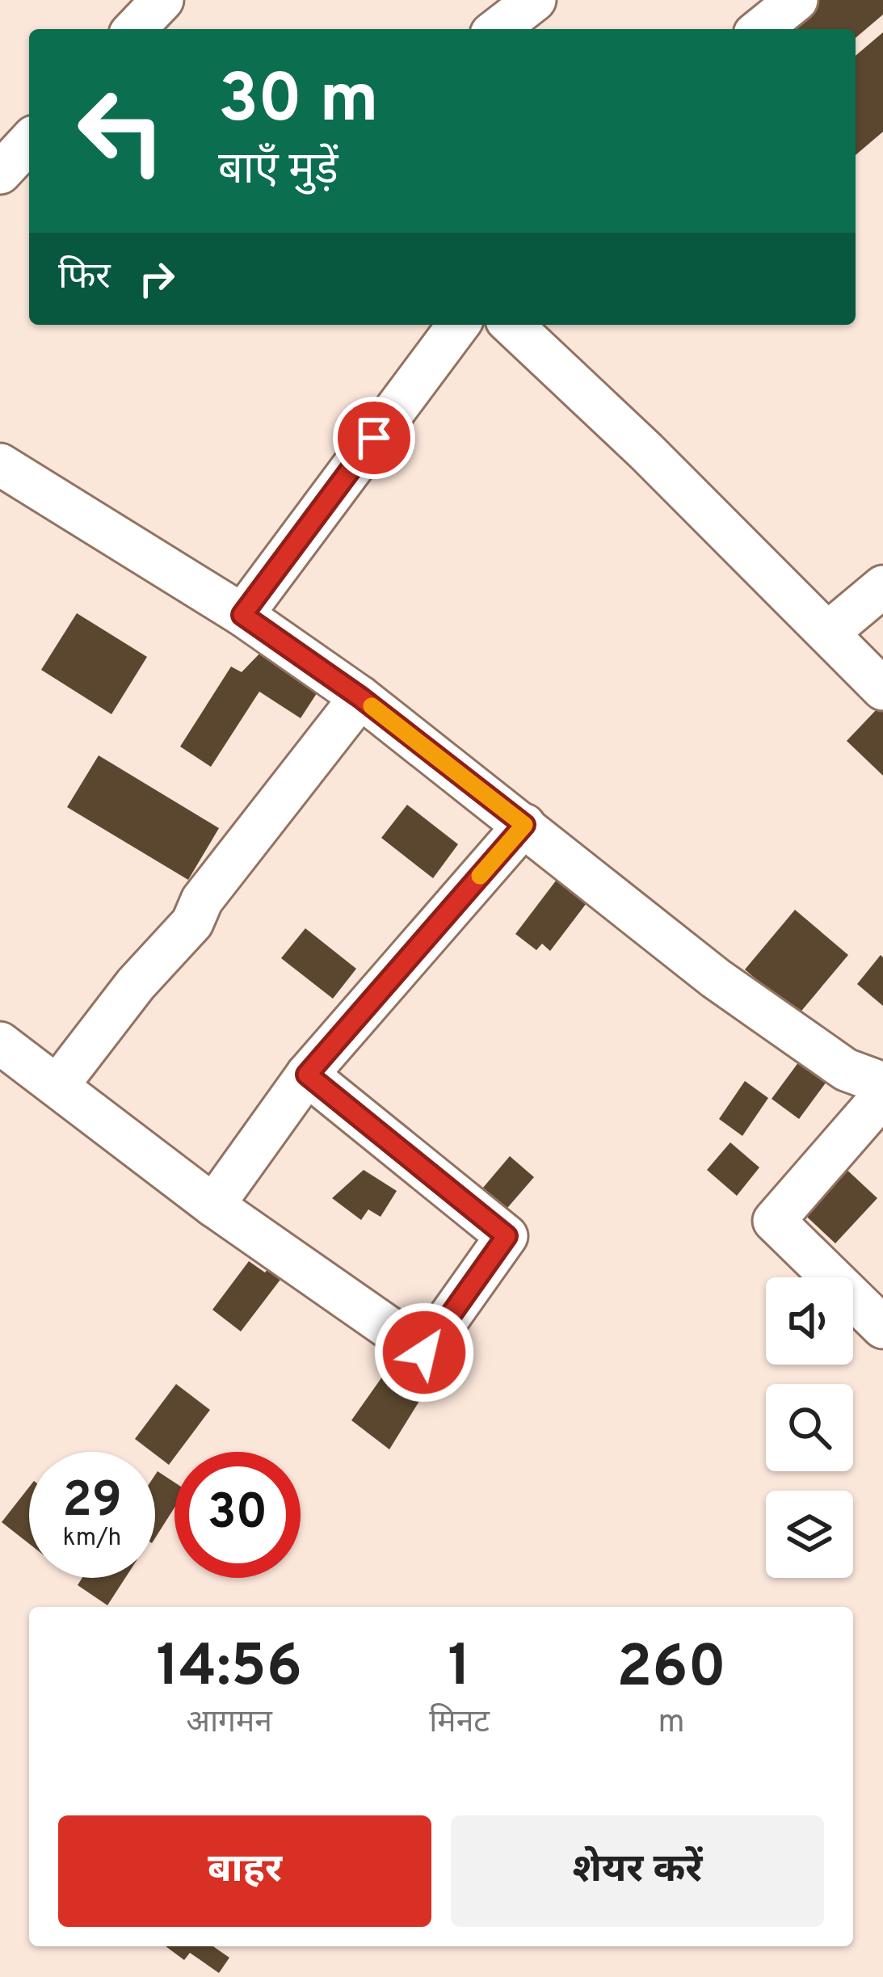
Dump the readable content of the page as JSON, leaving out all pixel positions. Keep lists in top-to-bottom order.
{
  "page": {
    "turn": ["30 m", "बाएँ मुड़ें"],
    "then": "फिर",
    "speed": "29 km/h",
    "limit": "30",
    "eta": [
      "14:56",
      "आगमन",
      "1",
      "मिनट",
      "260",
      "m"
    ],
    "buttons": ["बाहर", "शेयर करें"]
  }
}
